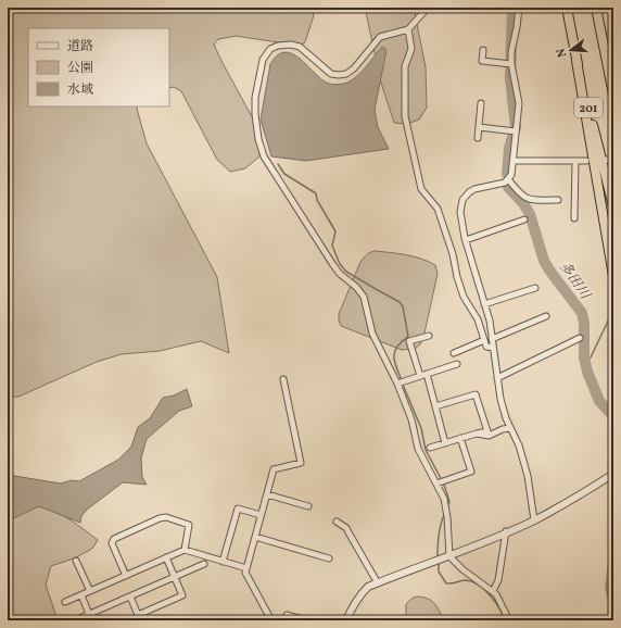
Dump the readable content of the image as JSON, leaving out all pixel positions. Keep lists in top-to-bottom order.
{
  "streets": {
    "highway": ["201"]
  },
  "water": ["多田川"],
  "legend": ["道路", "公園", "水域"],
  "north": "left"
}
